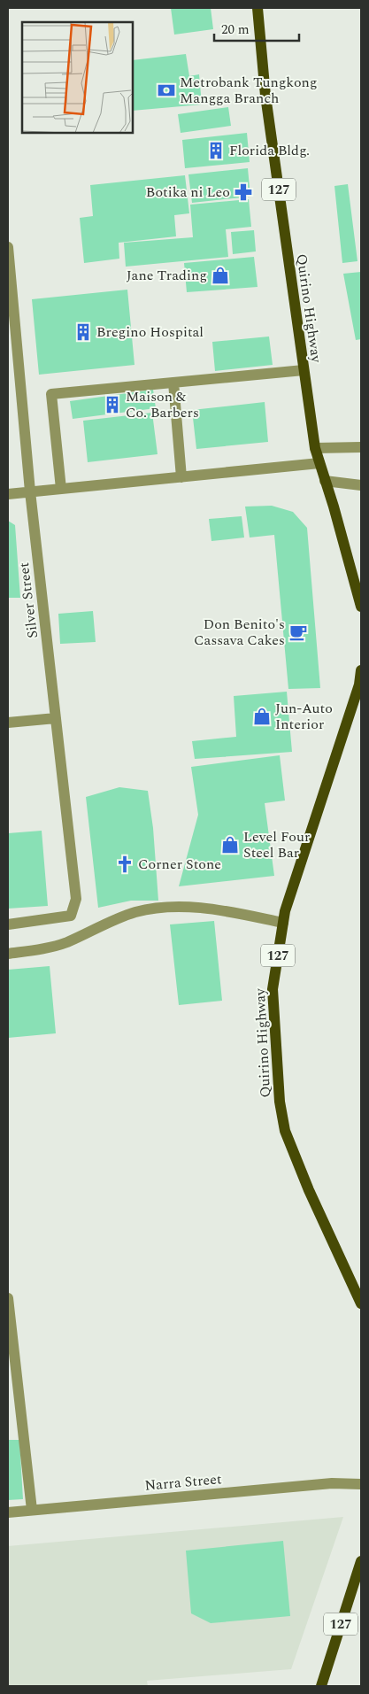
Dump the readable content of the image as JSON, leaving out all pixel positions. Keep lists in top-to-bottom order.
{
  "streets": {
    "main road": ["127", "Quirino Highway"],
    "street": ["Silver Street", "Narra Street"]
  },
  "places": {
    "bank": ["Metrobank Tungkong Mangga Branch"],
    "building": ["Florida Bldg.", "Bregino Hospital", "Maison & Co. Barbers"],
    "pharmacy": ["Botika ni Leo"],
    "shop": ["Jane Trading", "Jun-Auto Interior", "Level Four Steel Bar"],
    "cafe": ["Don Benito's Cassava Cakes"],
    "church": ["Corner Stone"]
  },
  "scale_bar": "20 m"
}
